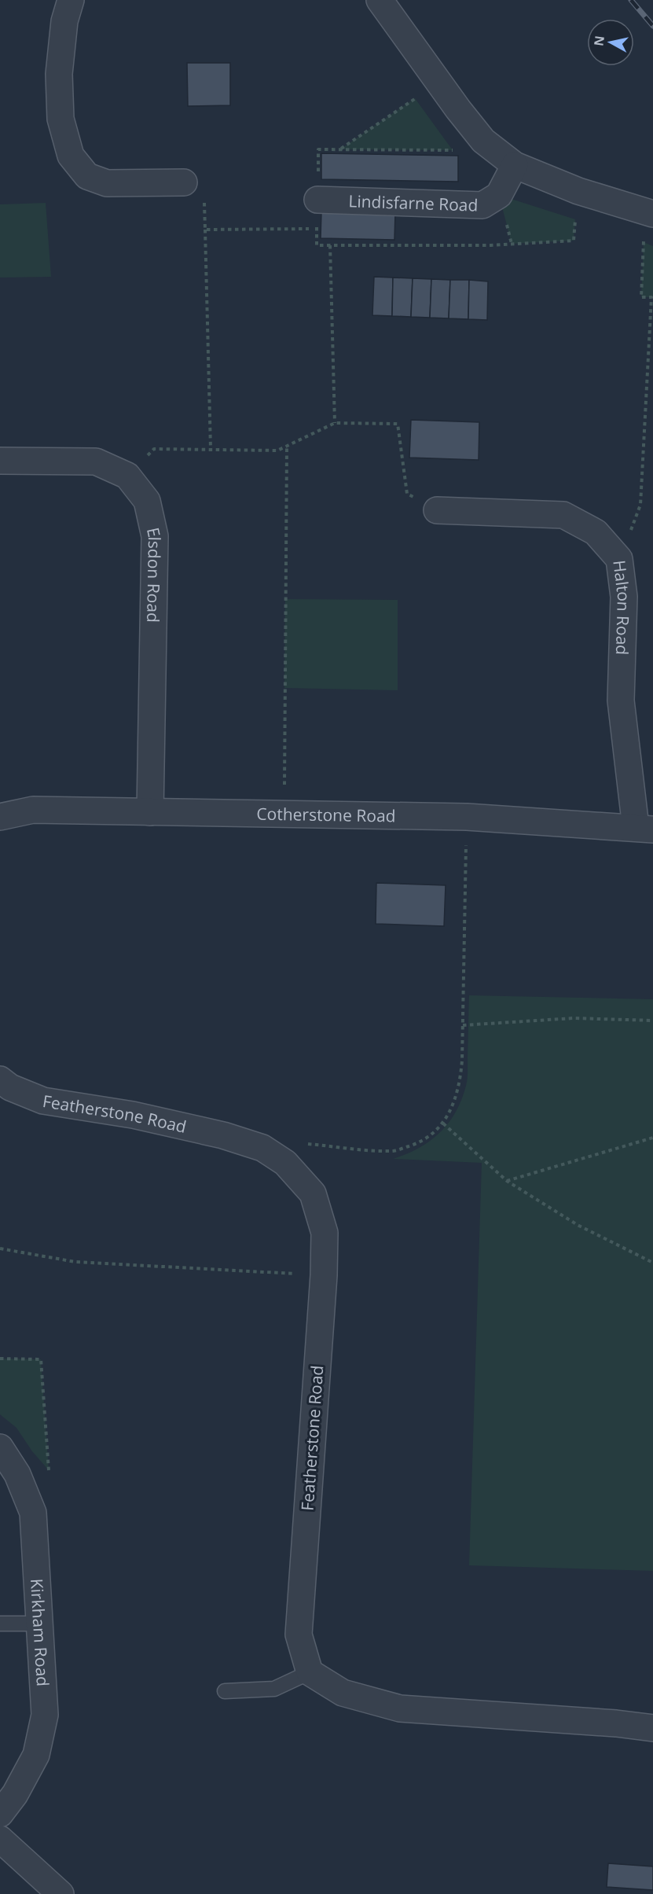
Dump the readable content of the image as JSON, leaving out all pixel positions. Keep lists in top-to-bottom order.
{
  "streets": {
    "street": [
      "Lindisfarne Road",
      "Elsdon Road",
      "Halton Road",
      "Cotherstone Road",
      "Featherstone Road",
      "Kirkham Road"
    ]
  },
  "crossings": [
    ["Elsdon Road", "Cotherstone Road"],
    ["Halton Road", "Cotherstone Road"]
  ],
  "north": "left"
}
